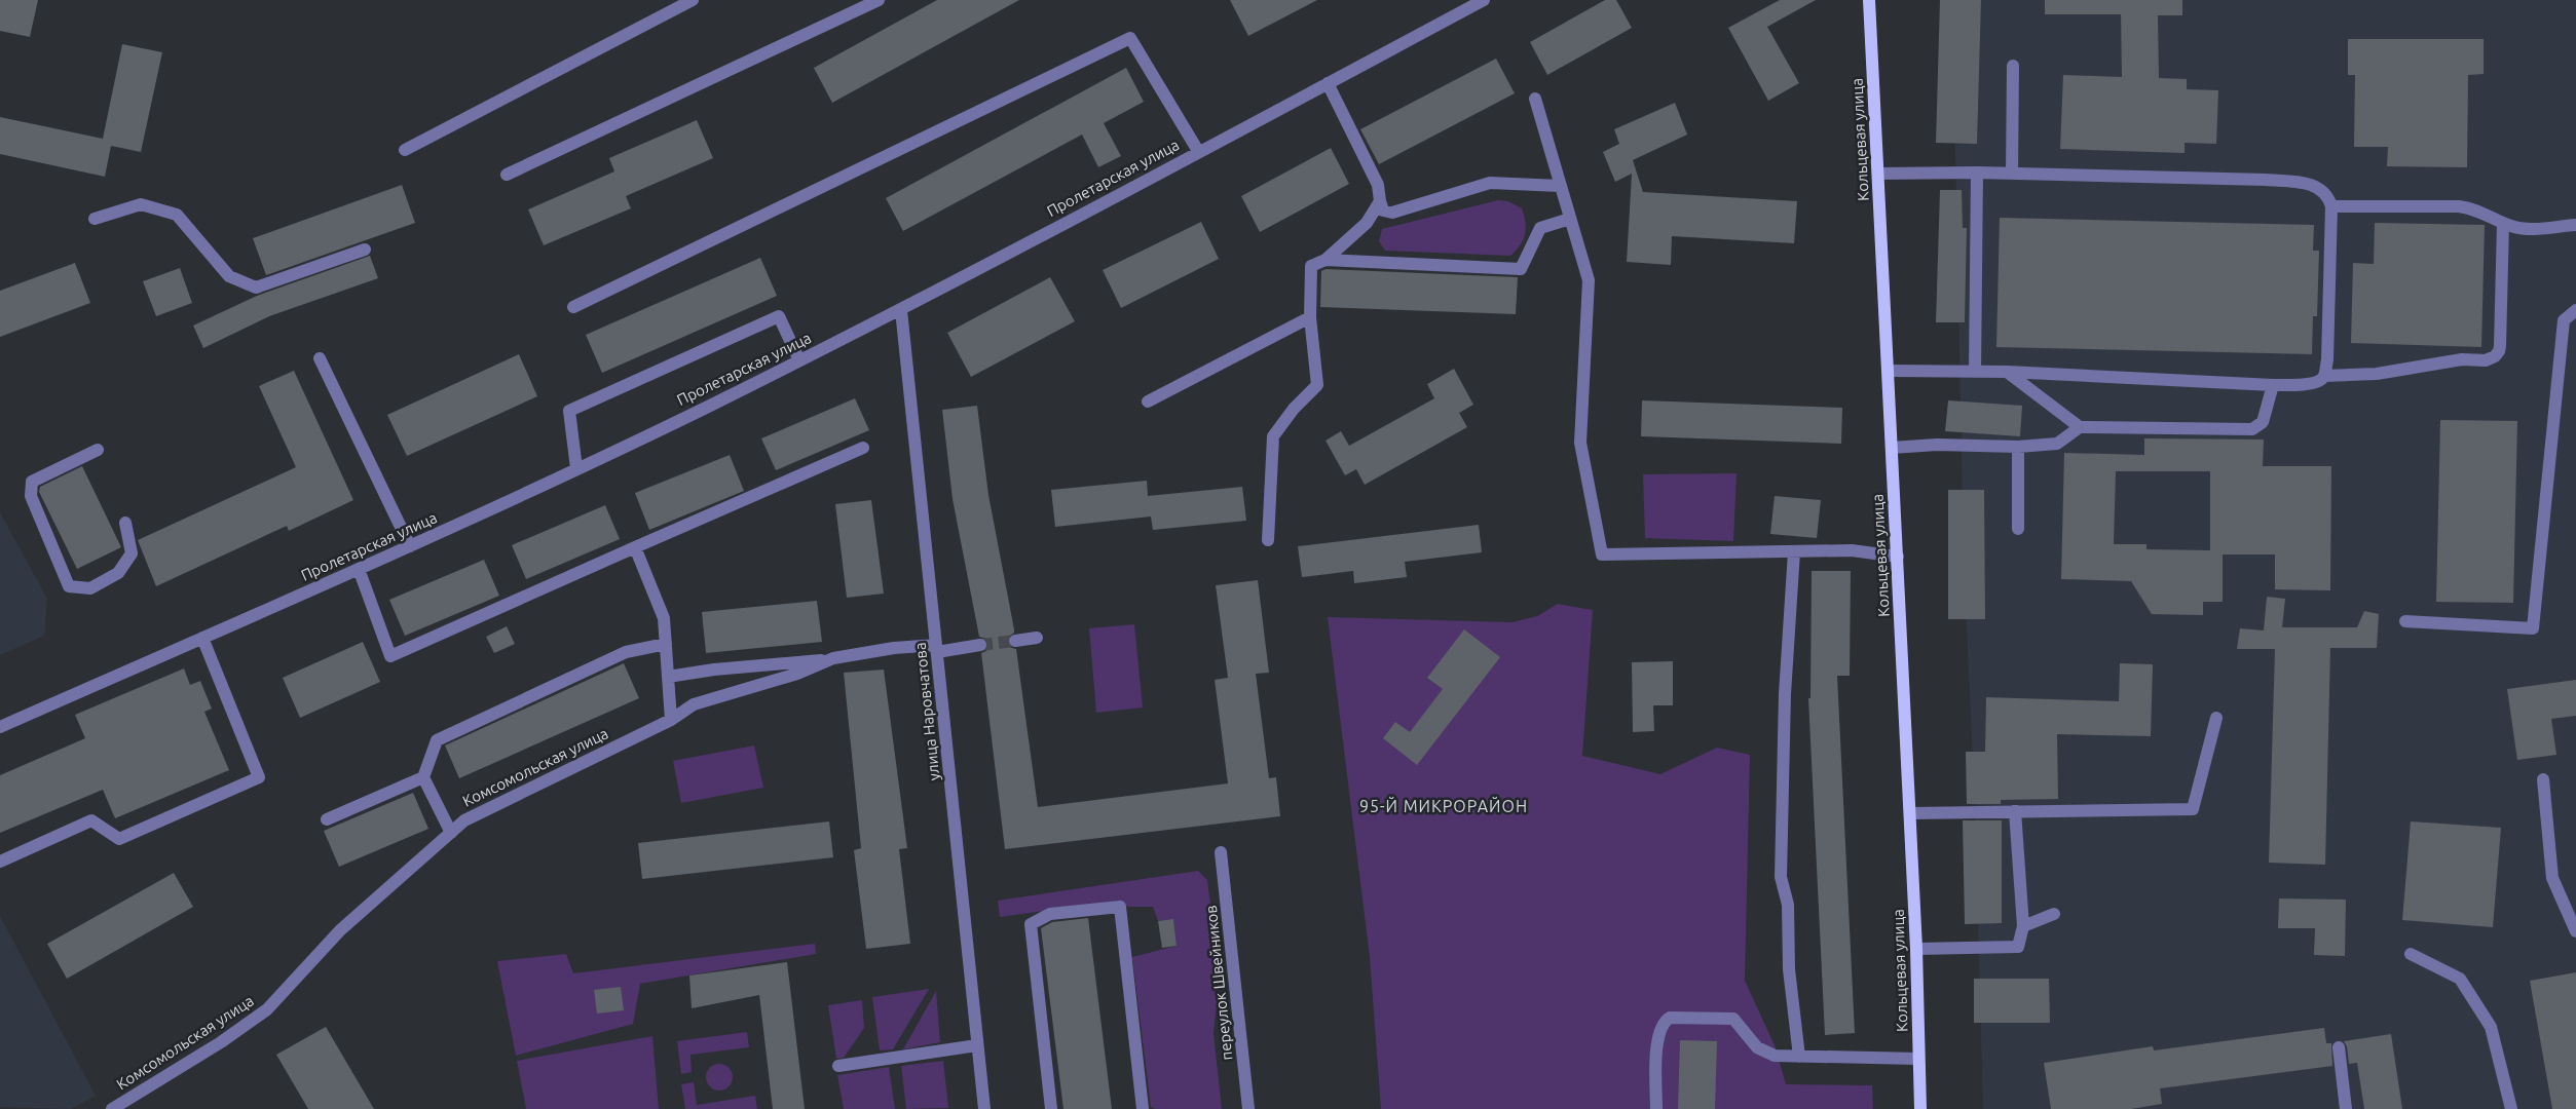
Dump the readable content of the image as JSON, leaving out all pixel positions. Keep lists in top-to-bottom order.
{
  "streets": {
    "main road": ["Кольцевая улица"],
    "street": [
      "Пролетарская улица",
      "улица Наровчатова",
      "Комсомольская улица",
      "переулок Швейников"
    ]
  },
  "crossings": [
    ["Пролетарская улица", "улица Наровчатова"],
    ["улица Наровчатова", "Комсомольская улица"]
  ],
  "districts": ["95-Й МИКРОРАЙОН"]
}
